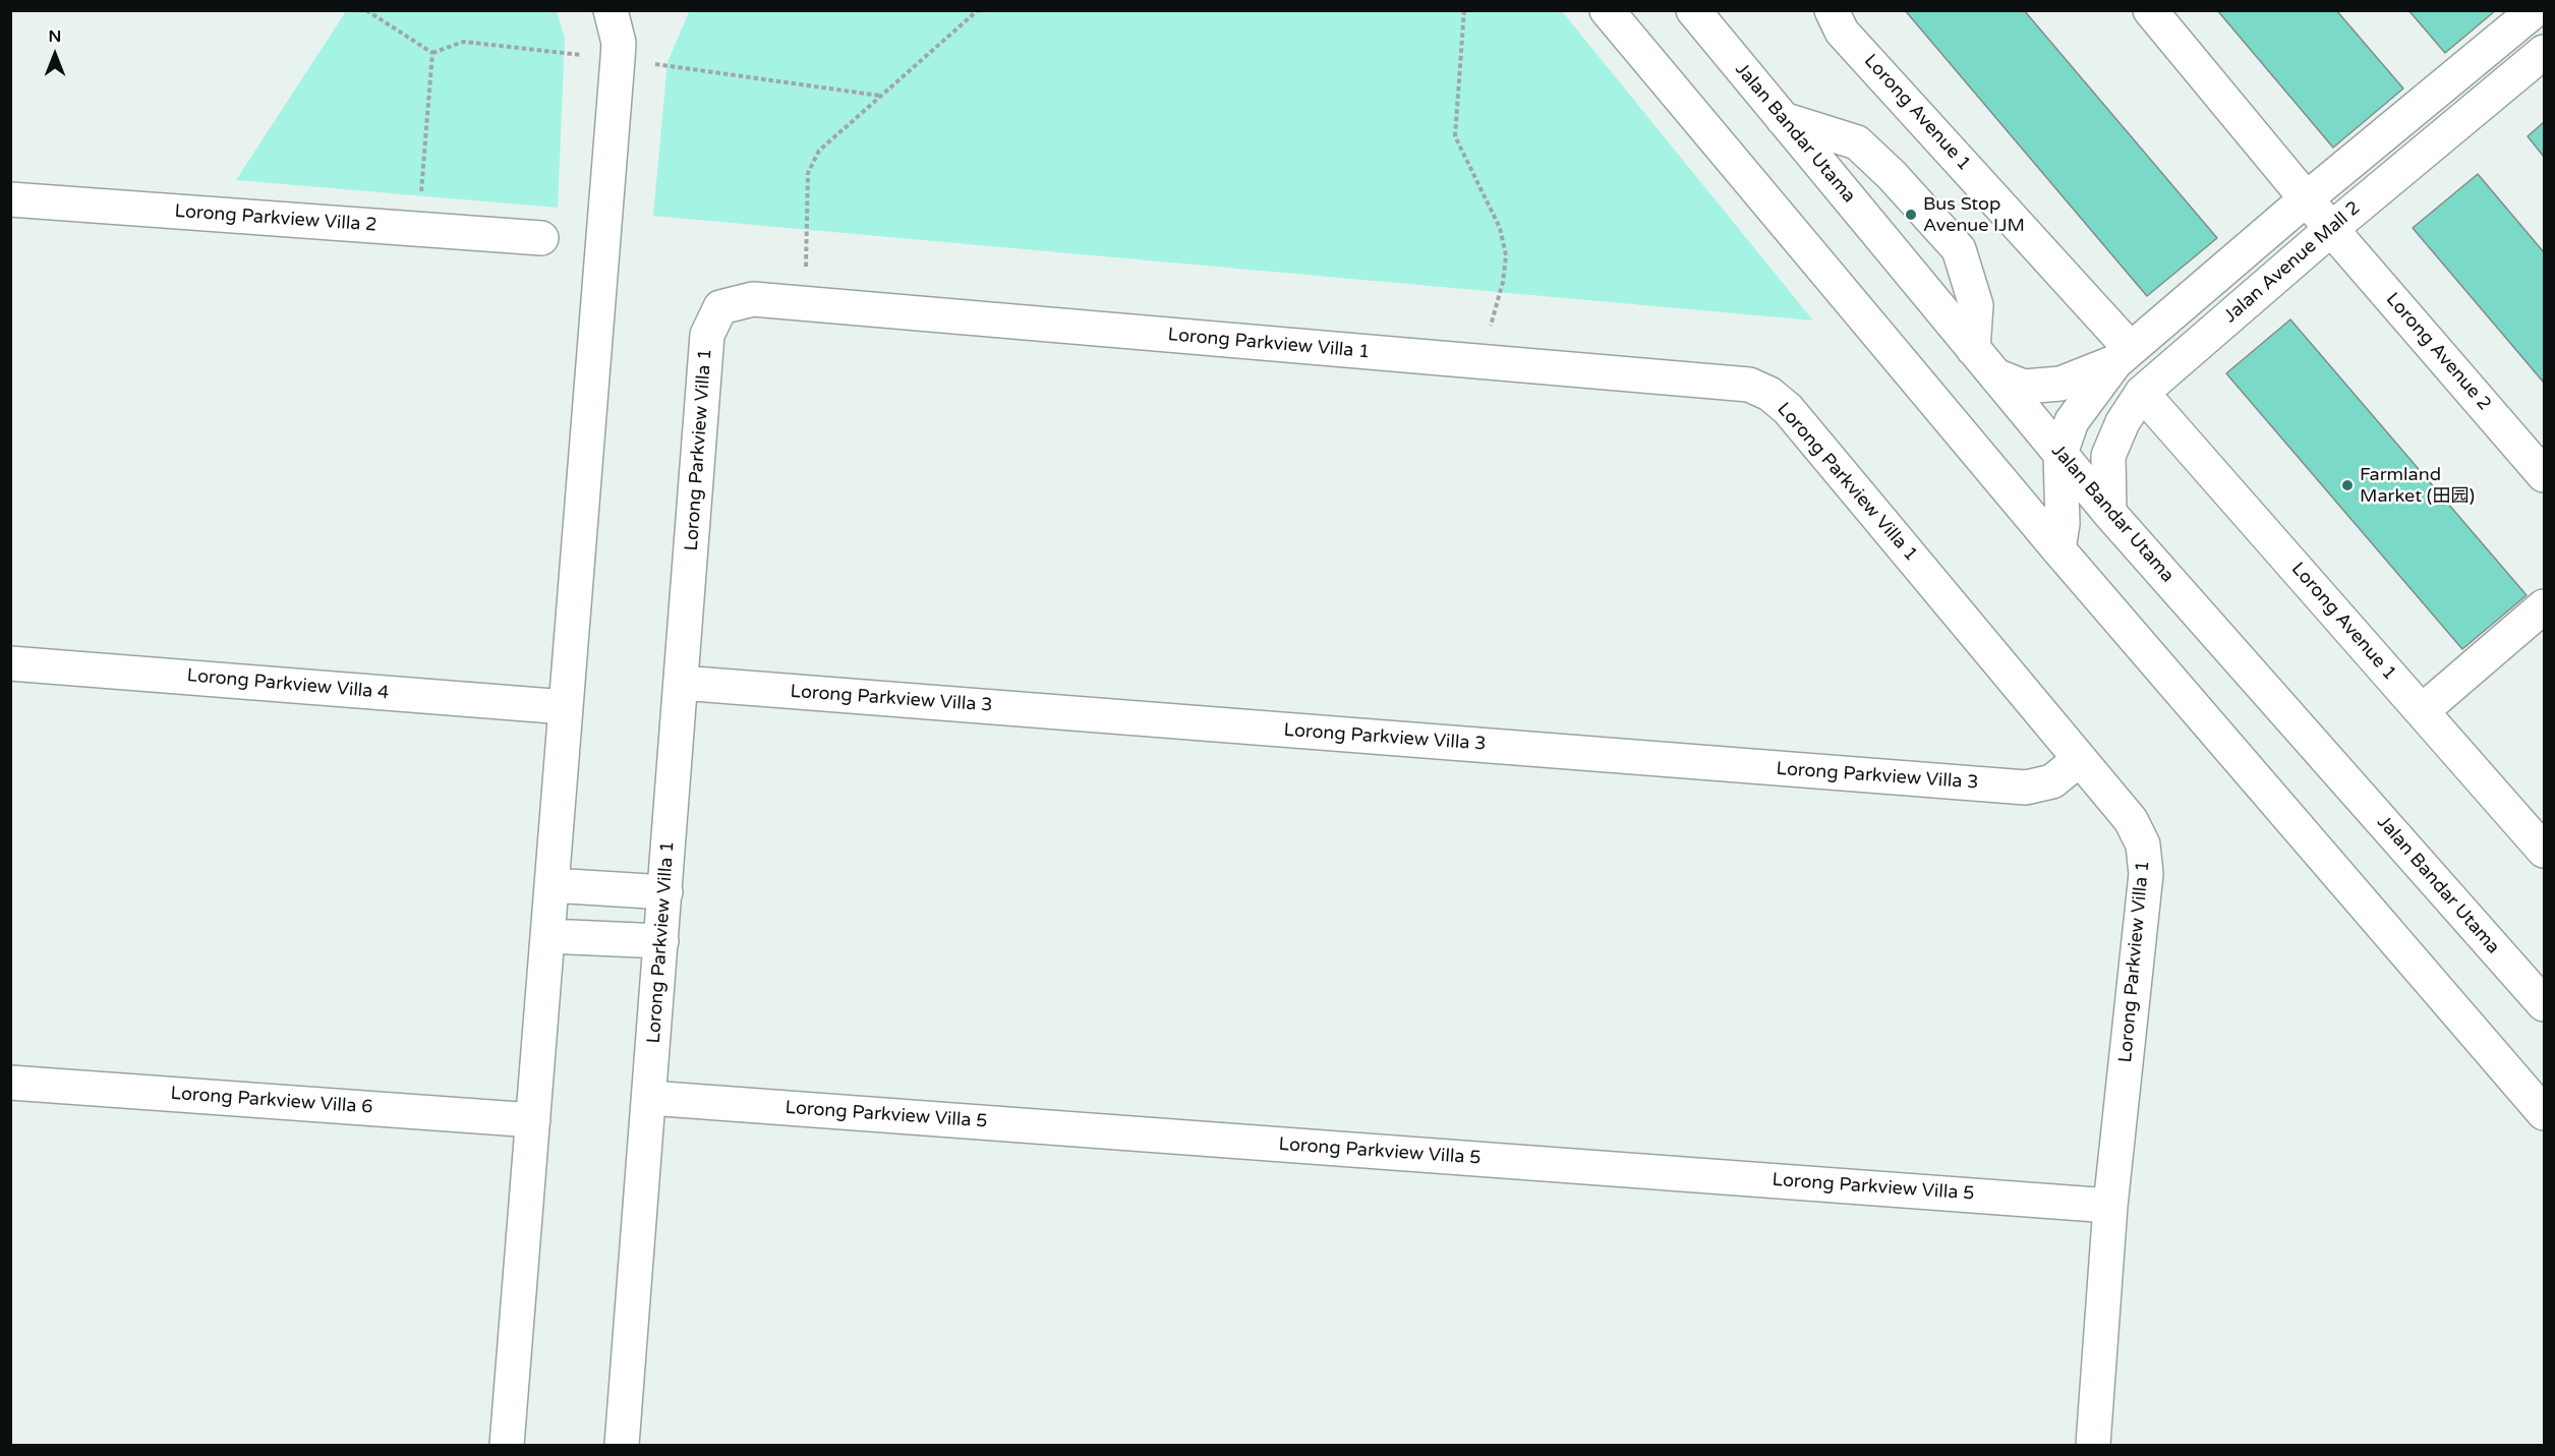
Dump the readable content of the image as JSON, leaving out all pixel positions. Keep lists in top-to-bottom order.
{
  "streets": {
    "street": [
      "Lorong Avenue 1",
      "Jalan Bandar Utama",
      "Lorong Parkview Villa 2",
      "Jalan Avenue Mall 2",
      "Lorong Parkview Villa 1",
      "Lorong Avenue 2",
      "Lorong Parkview Villa 4",
      "Lorong Parkview Villa 3",
      "Lorong Parkview Villa 6",
      "Lorong Parkview Villa 5"
    ]
  },
  "crossings": [
    ["Lorong Avenue 1", "Jalan Avenue Mall 2"],
    ["Jalan Bandar Utama", "Jalan Avenue Mall 2"],
    ["Jalan Avenue Mall 2", "Lorong Avenue 2"],
    ["Lorong Parkview Villa 1", "Lorong Parkview Villa 3"],
    ["Lorong Parkview Villa 1", "Lorong Parkview Villa 5"]
  ],
  "places": ["Bus Stop Avenue IJM", "Farmland Market (田园)"],
  "north": "top"
}
